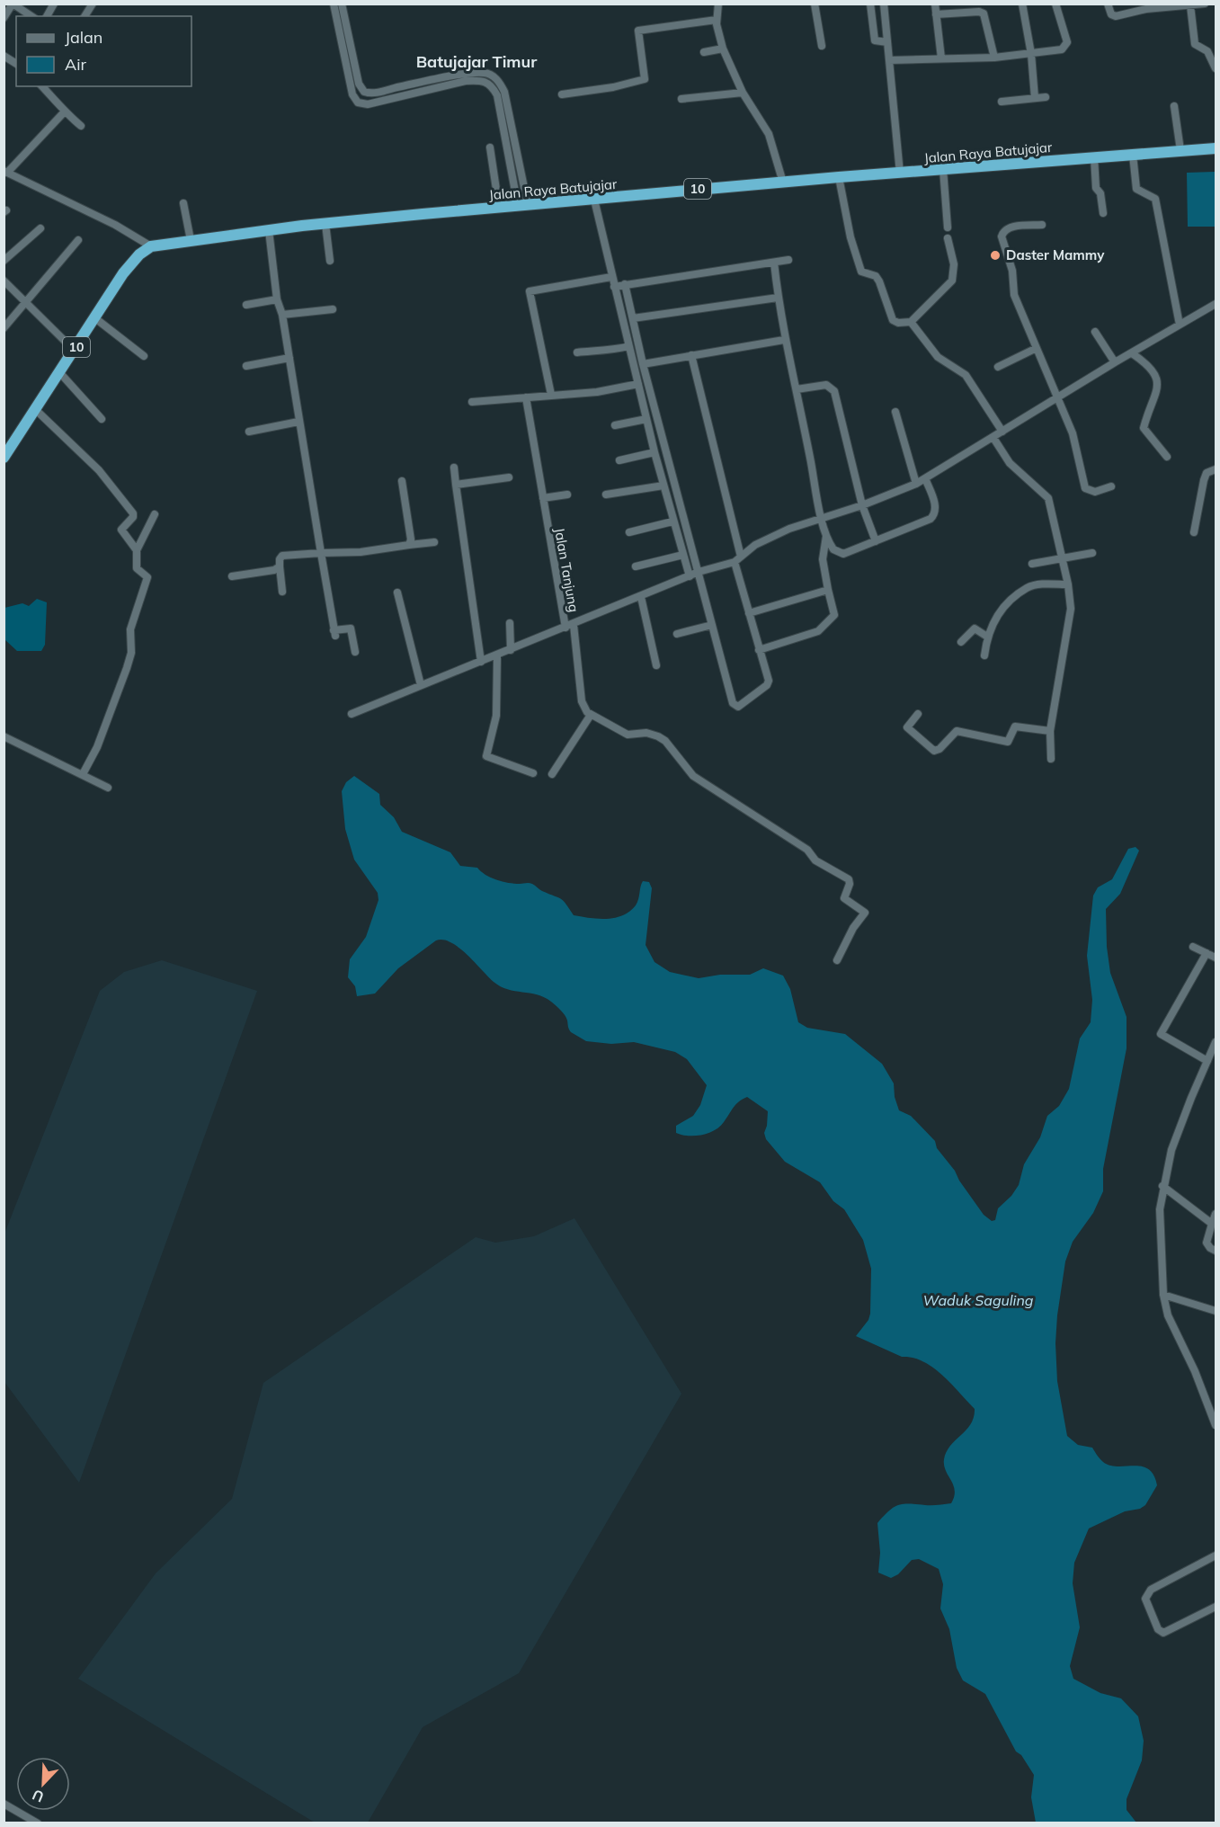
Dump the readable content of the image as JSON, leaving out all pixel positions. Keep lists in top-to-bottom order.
{
  "streets": {
    "highway": ["Jalan Raya Batujajar", "10"],
    "street": ["Jalan Tanjung"]
  },
  "crossings": [
    ["Jalan Raya Batujajar", "10"]
  ],
  "districts": ["Batujajar Timur"],
  "water": ["Waduk Saguling"],
  "places": ["Daster Mammy"],
  "legend": ["Jalan", "Air"],
  "north": "bottom left"
}
